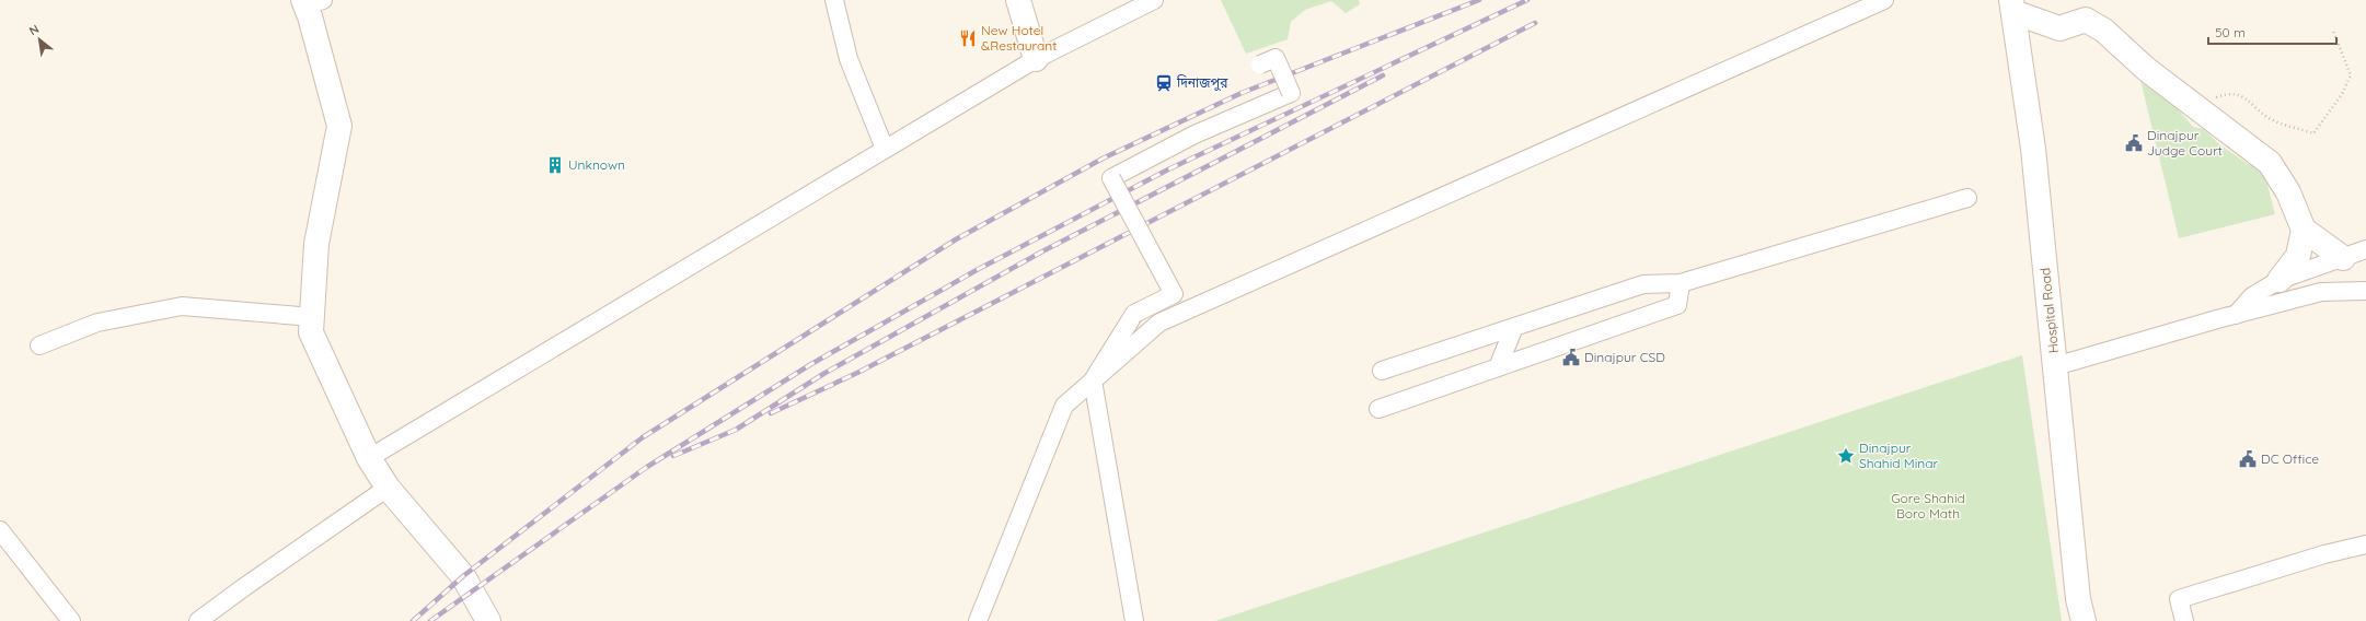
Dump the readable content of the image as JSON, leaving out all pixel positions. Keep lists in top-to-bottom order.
{
  "streets": {
    "street": ["Hospital Road"]
  },
  "parks": ["Gore Shahid Boro Math"],
  "places": {
    "restaurant": ["New Hotel &Restaurant"],
    "station": ["দিনাজপুর"],
    "public building": ["Dinajpur Judge Court", "Dinajpur CSD", "DC Office"],
    "building": ["Unknown"],
    "place": ["Dinajpur Shahid Minar"]
  },
  "scale_bar": "50 m",
  "north": "top left"
}
